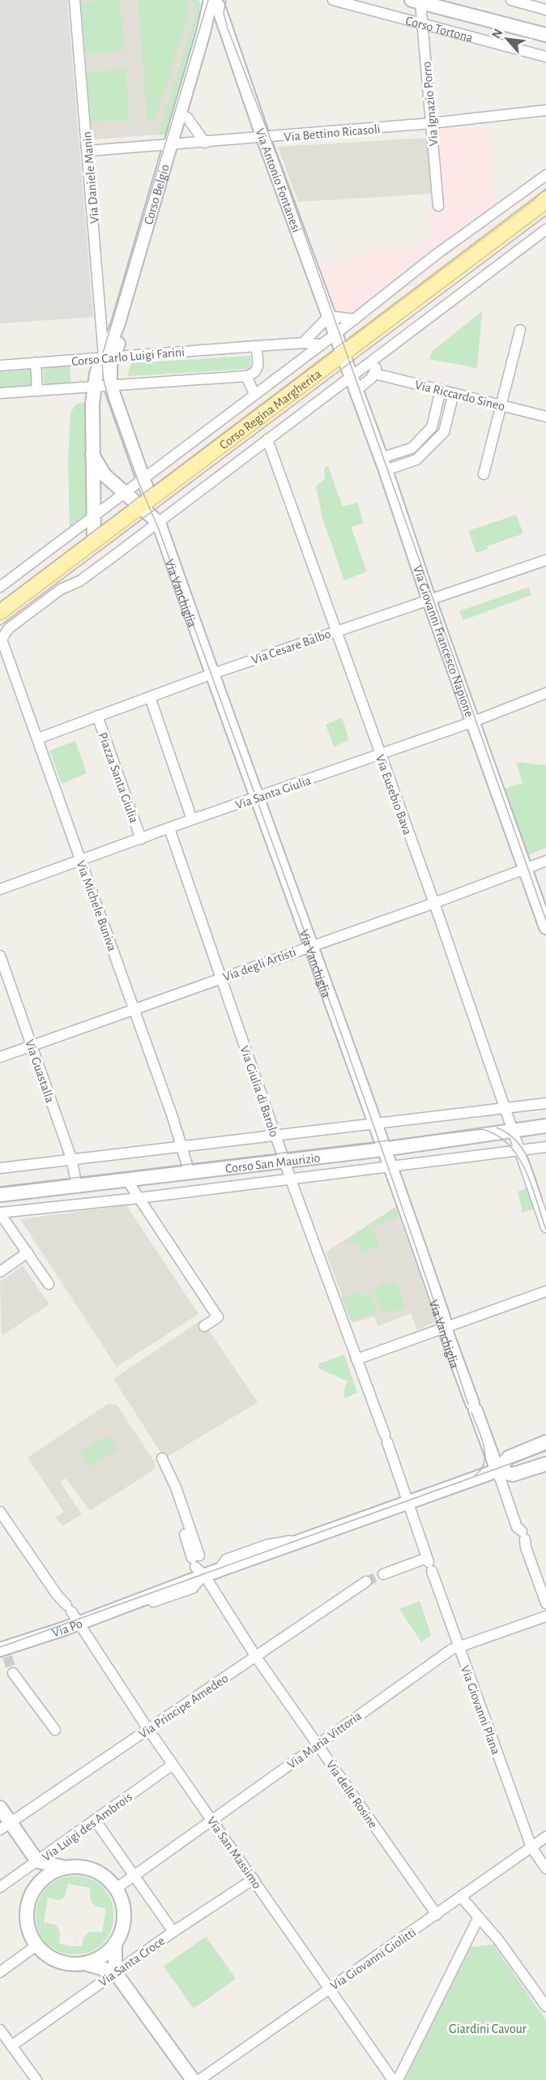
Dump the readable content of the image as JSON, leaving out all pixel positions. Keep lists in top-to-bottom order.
{
  "streets": {
    "main road": ["Corso Regina Margherita"],
    "street": [
      "Corso Tortona",
      "Via Ignazio Porro",
      "Via Bettino Ricasoli",
      "Via Daniele Manin",
      "Via Antonio Fontanesi",
      "Corso Belgio",
      "Corso Carlo Luigi Farini",
      "Via Riccardo Sineo",
      "Via Vanchiglia",
      "Via Giovanni Francesco Napione",
      "Via Cesare Balbo",
      "Piazza Santa Giulia",
      "Via Santa Giulia",
      "Via Eusebio Bava",
      "Via Michele Buniva",
      "Via degli Artisti",
      "Via Guastalla",
      "Via Giulia di Barolo",
      "Corso San Maurizio",
      "Via Po",
      "Via Principe Amedeo",
      "Via Giovanni Plana",
      "Via Maria Vittoria",
      "Via delle Rosine",
      "Via Luigi des Ambrois",
      "Via San Massimo",
      "Via Giovanni Giolitti",
      "Via Santa Croce"
    ]
  },
  "crossings": [
    ["Corso Tortona", "Via Ignazio Porro"],
    ["Via Ignazio Porro", "Via Bettino Ricasoli"],
    ["Via Bettino Ricasoli", "Via Daniele Manin"],
    ["Via Bettino Ricasoli", "Via Antonio Fontanesi"],
    ["Via Bettino Ricasoli", "Corso Belgio"],
    ["Via Daniele Manin", "Corso Belgio"],
    ["Via Daniele Manin", "Corso Carlo Luigi Farini"],
    ["Via Antonio Fontanesi", "Corso Belgio"],
    ["Via Antonio Fontanesi", "Corso Regina Margherita"],
    ["Via Antonio Fontanesi", "Via Giovanni Francesco Napione"],
    ["Corso Belgio", "Corso Carlo Luigi Farini"],
    ["Corso Belgio", "Corso Regina Margherita"],
    ["Corso Carlo Luigi Farini", "Corso Regina Margherita"],
    ["Corso Regina Margherita", "Via Vanchiglia"],
    ["Corso Regina Margherita", "Via Giovanni Francesco Napione"],
    ["Corso Regina Margherita", "Via Eusebio Bava"],
    ["Corso Regina Margherita", "Via Michele Buniva"],
    ["Via Vanchiglia", "Via Cesare Balbo"],
    ["Via Vanchiglia", "Via Santa Giulia"],
    ["Via Vanchiglia", "Via degli Artisti"],
    ["Via Vanchiglia", "Corso San Maurizio"],
    ["Via Vanchiglia", "Via Po"],
    ["Via Giovanni Francesco Napione", "Via Cesare Balbo"],
    ["Via Giovanni Francesco Napione", "Via Santa Giulia"],
    ["Via Giovanni Francesco Napione", "Via degli Artisti"],
    ["Via Cesare Balbo", "Piazza Santa Giulia"],
    ["Via Cesare Balbo", "Via Eusebio Bava"],
    ["Via Cesare Balbo", "Via Michele Buniva"],
    ["Piazza Santa Giulia", "Via Santa Giulia"],
    ["Via Santa Giulia", "Via Eusebio Bava"],
    ["Via Santa Giulia", "Via Michele Buniva"],
    ["Via Santa Giulia", "Via Giulia di Barolo"],
    ["Via Eusebio Bava", "Via degli Artisti"],
    ["Via Eusebio Bava", "Corso San Maurizio"],
    ["Via Michele Buniva", "Via degli Artisti"],
    ["Via Michele Buniva", "Corso San Maurizio"],
    ["Via degli Artisti", "Via Guastalla"],
    ["Via degli Artisti", "Via Giulia di Barolo"],
    ["Via Guastalla", "Corso San Maurizio"],
    ["Via Giulia di Barolo", "Corso San Maurizio"],
    ["Via Giulia di Barolo", "Via Po"],
    ["Via Giulia di Barolo", "Via Giovanni Plana"],
    ["Via Po", "Via Giovanni Plana"],
    ["Via Po", "Via delle Rosine"],
    ["Via Po", "Via San Massimo"],
    ["Via Principe Amedeo", "Via delle Rosine"],
    ["Via Principe Amedeo", "Via San Massimo"],
    ["Via Giovanni Plana", "Via Maria Vittoria"],
    ["Via Giovanni Plana", "Via Giovanni Giolitti"],
    ["Via Maria Vittoria", "Via delle Rosine"],
    ["Via Maria Vittoria", "Via San Massimo"],
    ["Via delle Rosine", "Via Giovanni Giolitti"],
    ["Via Luigi des Ambrois", "Via San Massimo"],
    ["Via San Massimo", "Via Giovanni Giolitti"],
    ["Via San Massimo", "Via Santa Croce"]
  ],
  "parks": ["Giardini Cavour"],
  "north": "top left"
}
